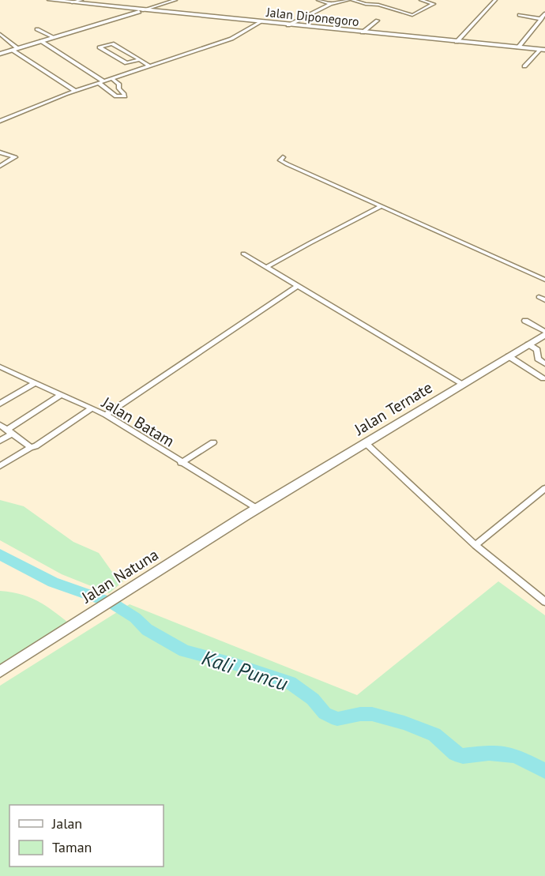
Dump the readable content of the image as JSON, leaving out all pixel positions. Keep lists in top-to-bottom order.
{
  "streets": {
    "main road": ["Jalan Diponegoro", "Jalan Ternate", "Jalan Natuna"],
    "street": ["Jalan Batam"]
  },
  "crossings": [
    ["Jalan Ternate", "Jalan Batam"],
    ["Jalan Ternate", "Jalan Natuna"],
    ["Jalan Batam", "Jalan Natuna"]
  ],
  "water": ["Kali Puncu"],
  "legend": ["Jalan", "Taman"]
}
